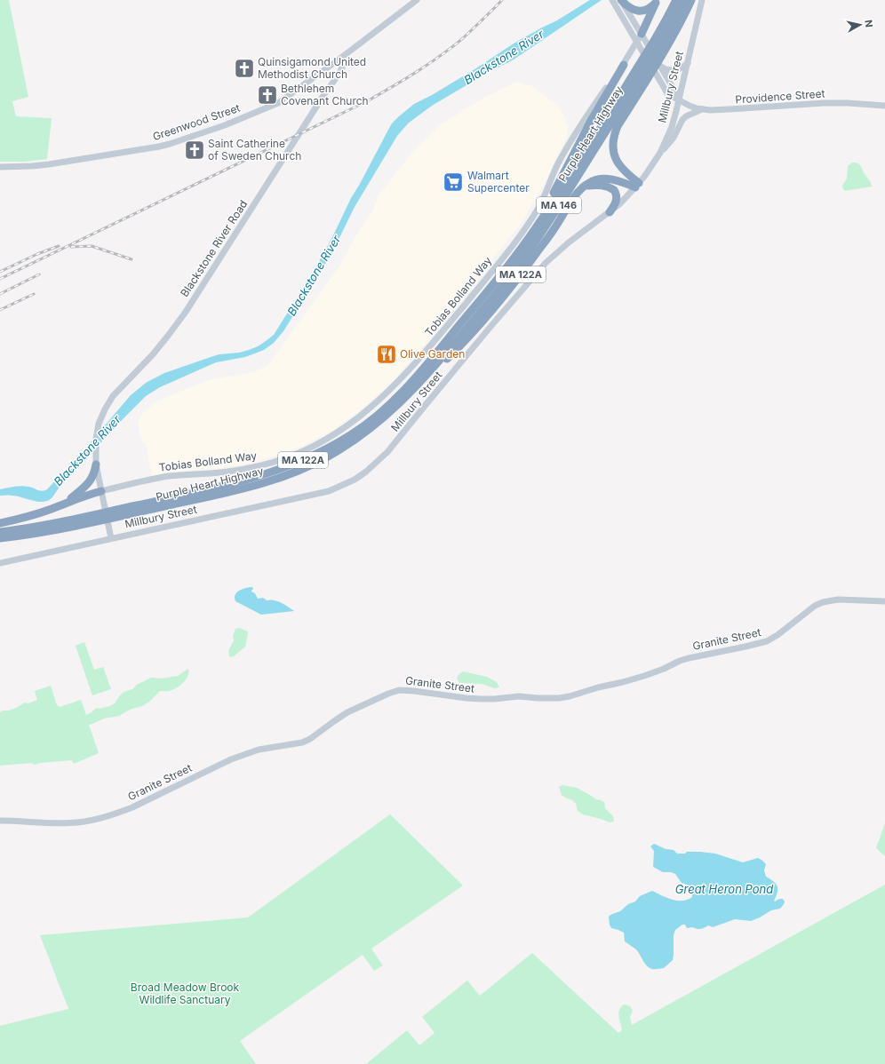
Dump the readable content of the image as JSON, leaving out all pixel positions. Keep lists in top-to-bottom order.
{
  "streets": {
    "highway": ["Purple Heart Highway", "MA 146", "MA 122A"],
    "main road": [
      "Millbury Street",
      "Providence Street",
      "Greenwood Street",
      "Blackstone River Road",
      "Tobias Bolland Way",
      "Granite Street"
    ]
  },
  "crossings": [
    ["Millbury Street", "Providence Street"],
    ["Millbury Street", "Blackstone River Road"],
    ["Millbury Street", "MA 122A"],
    ["Providence Street", "Tobias Bolland Way"],
    ["Greenwood Street", "Blackstone River Road"],
    ["Purple Heart Highway", "MA 122A"],
    ["Blackstone River Road", "Tobias Bolland Way"],
    ["MA 122A", "Tobias Bolland Way"]
  ],
  "water": ["Blackstone River", "Great Heron Pond"],
  "parks": ["Broad Meadow Brook Wildlife Sanctuary"],
  "places": {
    "church": ["Quinsigamond United Methodist Church", "Bethlehem Covenant Church", "Saint Catherine of Sweden Church"],
    "supermarket": ["Walmart Supercenter"],
    "restaurant": ["Olive Garden"]
  },
  "north": "right"
}
